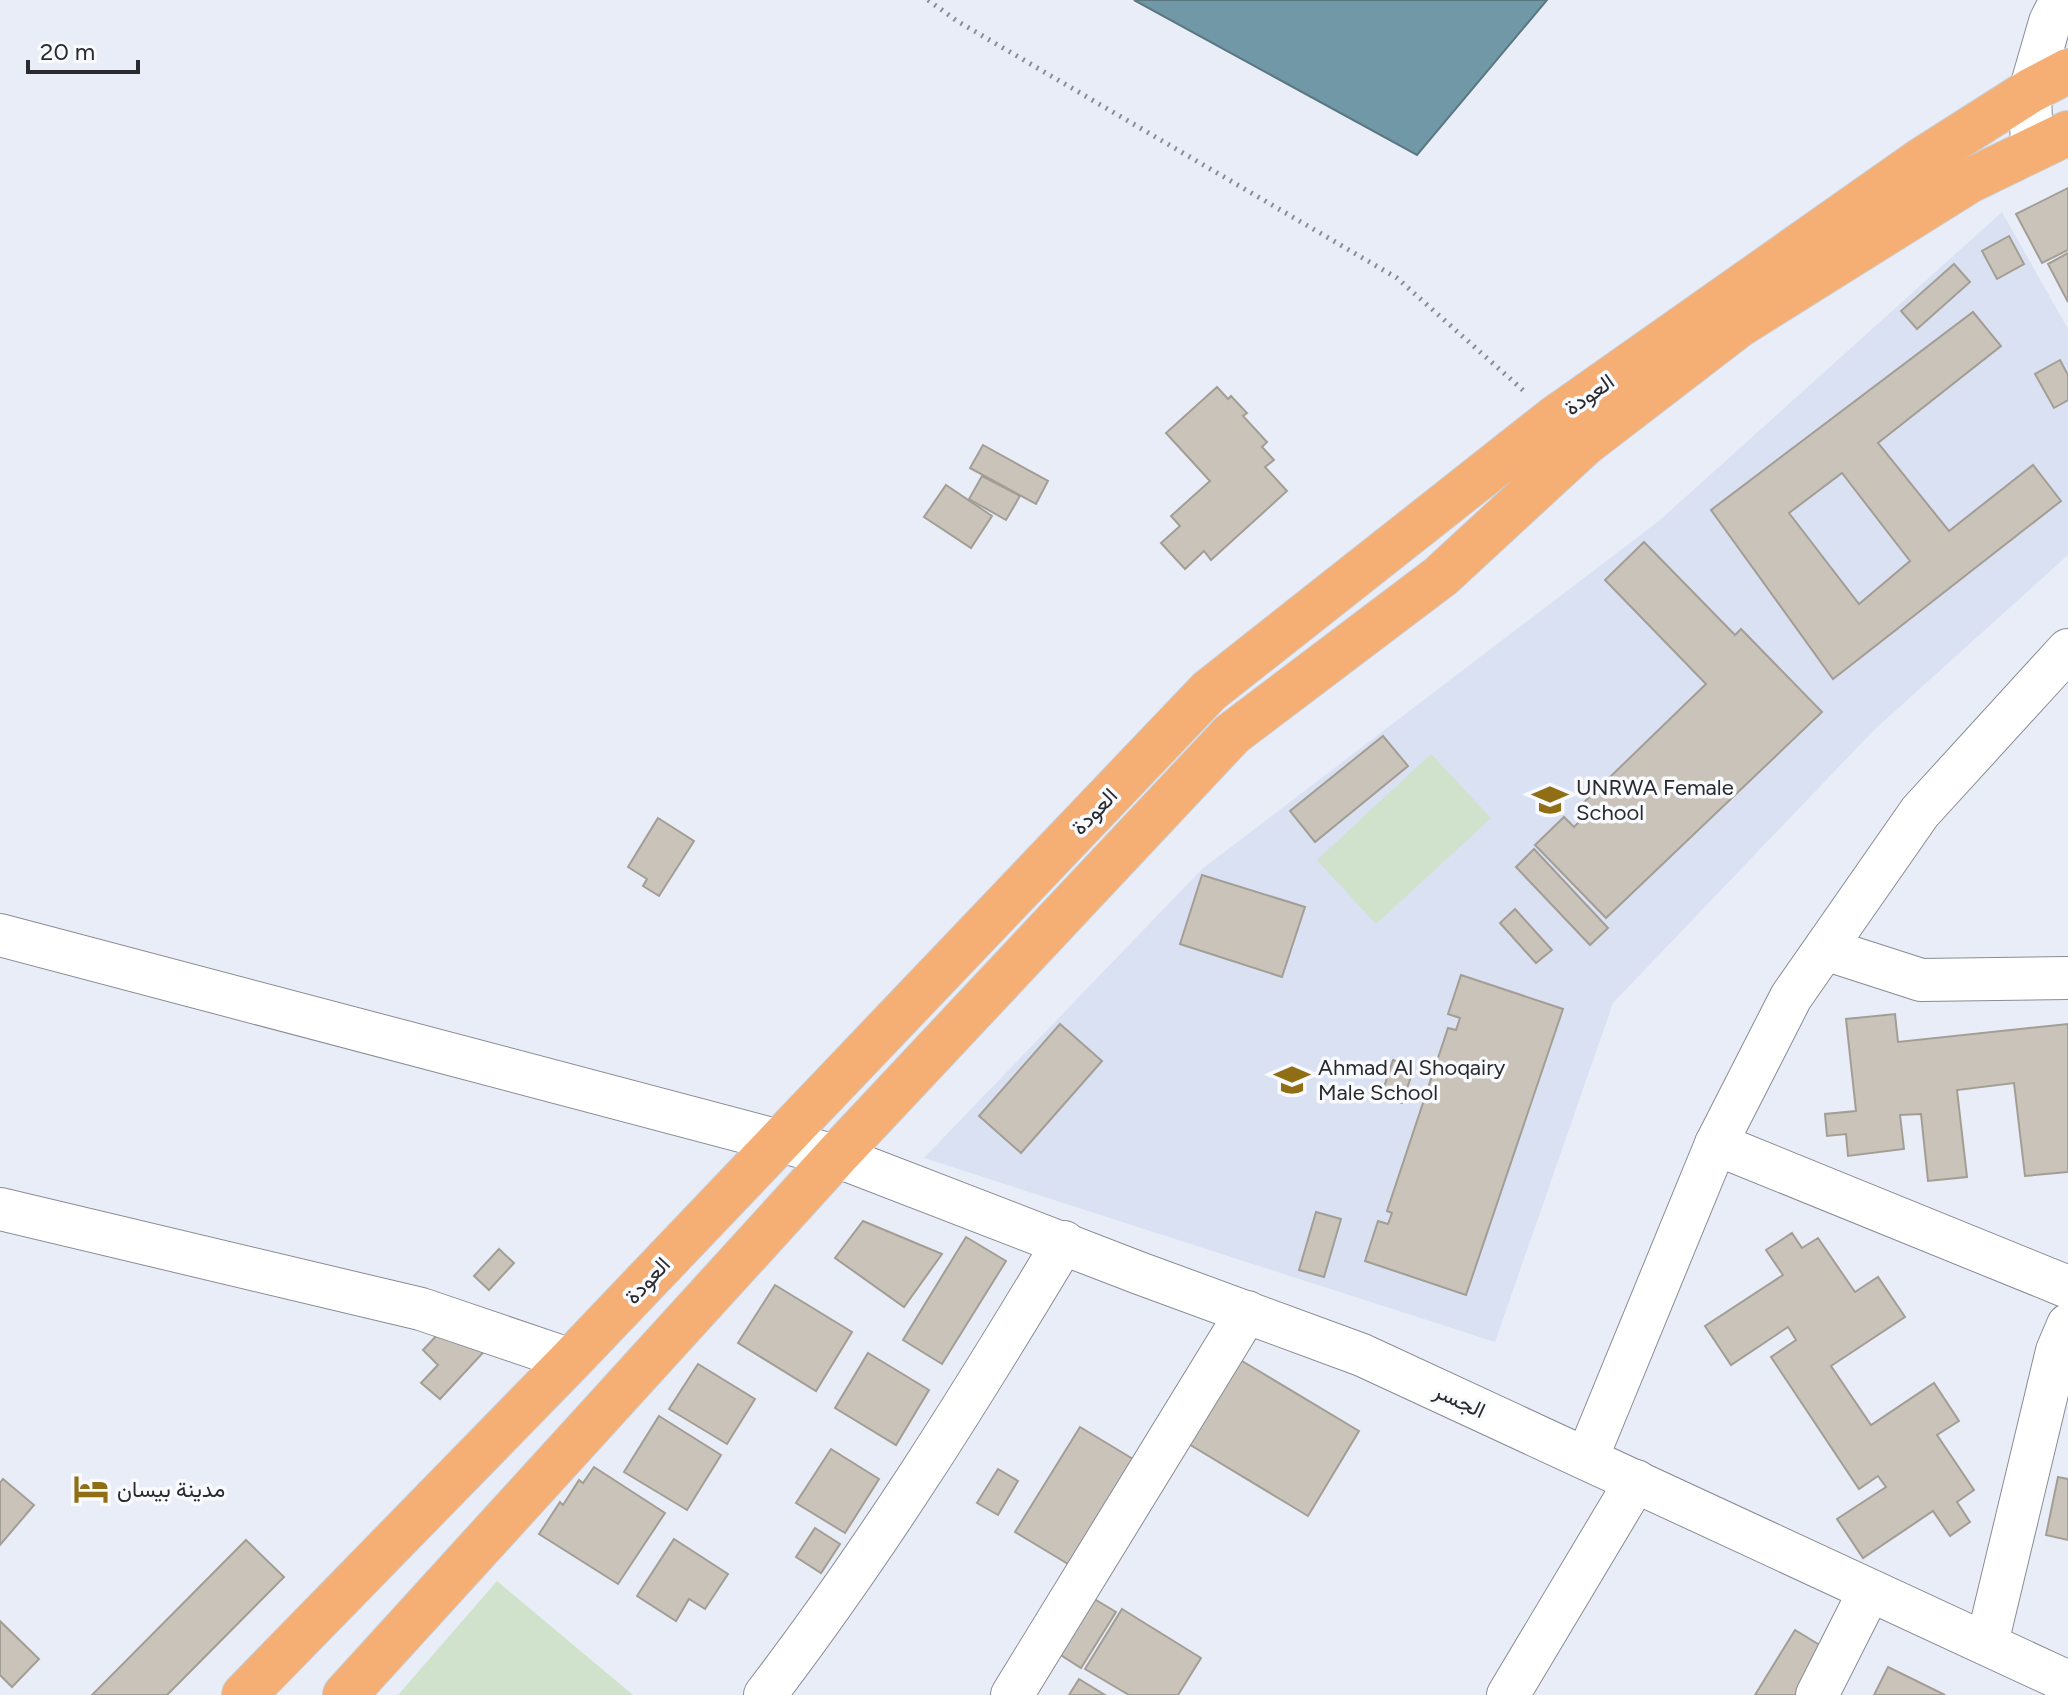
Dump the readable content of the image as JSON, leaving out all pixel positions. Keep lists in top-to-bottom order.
{
  "streets": {
    "main road": ["العودة"],
    "street": ["الجسر"]
  },
  "crossings": [
    ["العودة", "الجسر"]
  ],
  "places": {
    "school or university": ["UNRWA Female School", "Ahmad Al Shoqairy Male School"],
    "hotel": ["مدينة بيسان"]
  },
  "scale_bar": "20 m"
}
